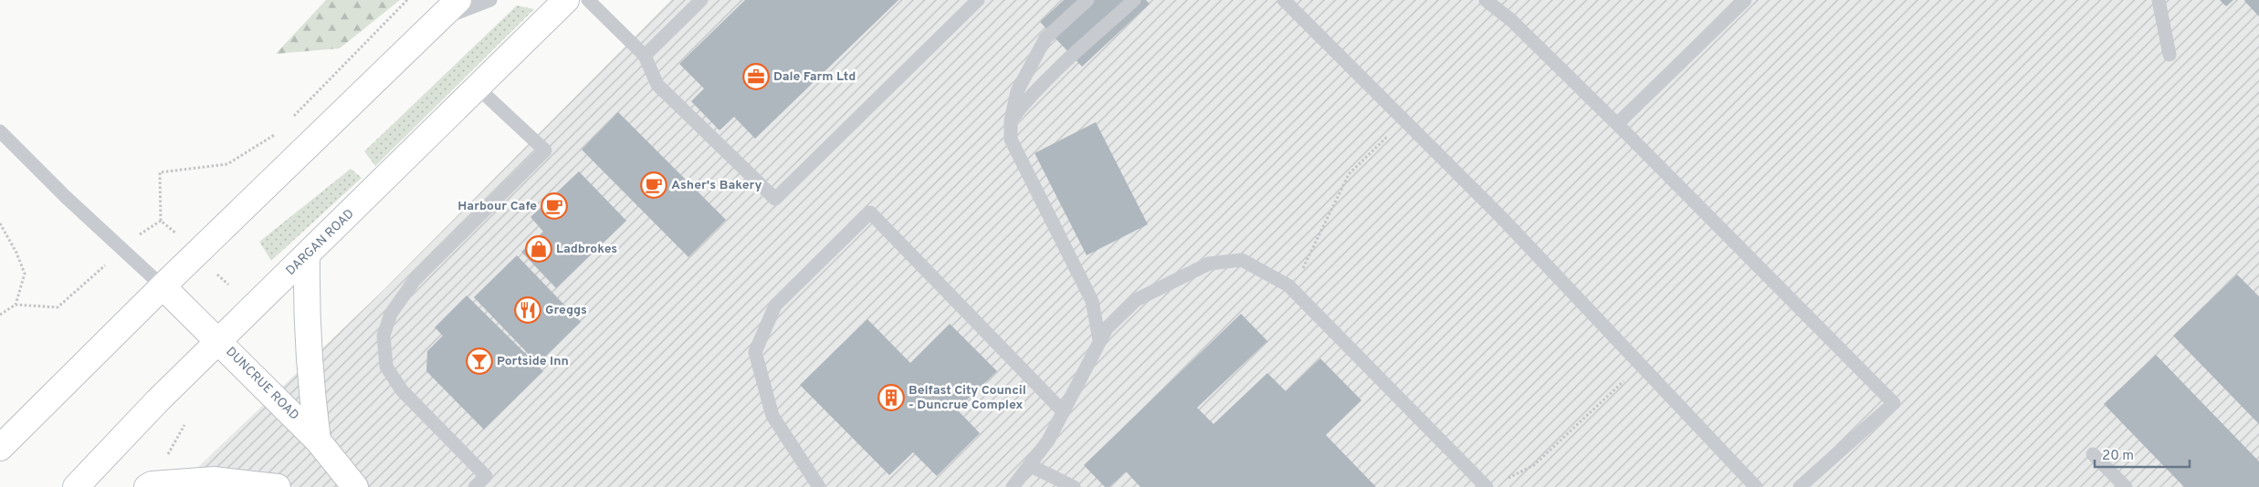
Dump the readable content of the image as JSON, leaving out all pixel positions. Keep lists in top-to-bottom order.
{
  "streets": {
    "street": ["DARGAN ROAD", "DUNCRUE ROAD"]
  },
  "crossings": [
    ["DARGAN ROAD", "DUNCRUE ROAD"]
  ],
  "places": {
    "office": ["Dale Farm Ltd"],
    "cafe": ["Asher's Bakery", "Harbour Cafe"],
    "shop": ["Ladbrokes"],
    "restaurant": ["Greggs"],
    "bar": ["Portside Inn"],
    "building": ["Belfast City Council - Duncrue Complex"]
  },
  "scale_bar": "20 m"
}
